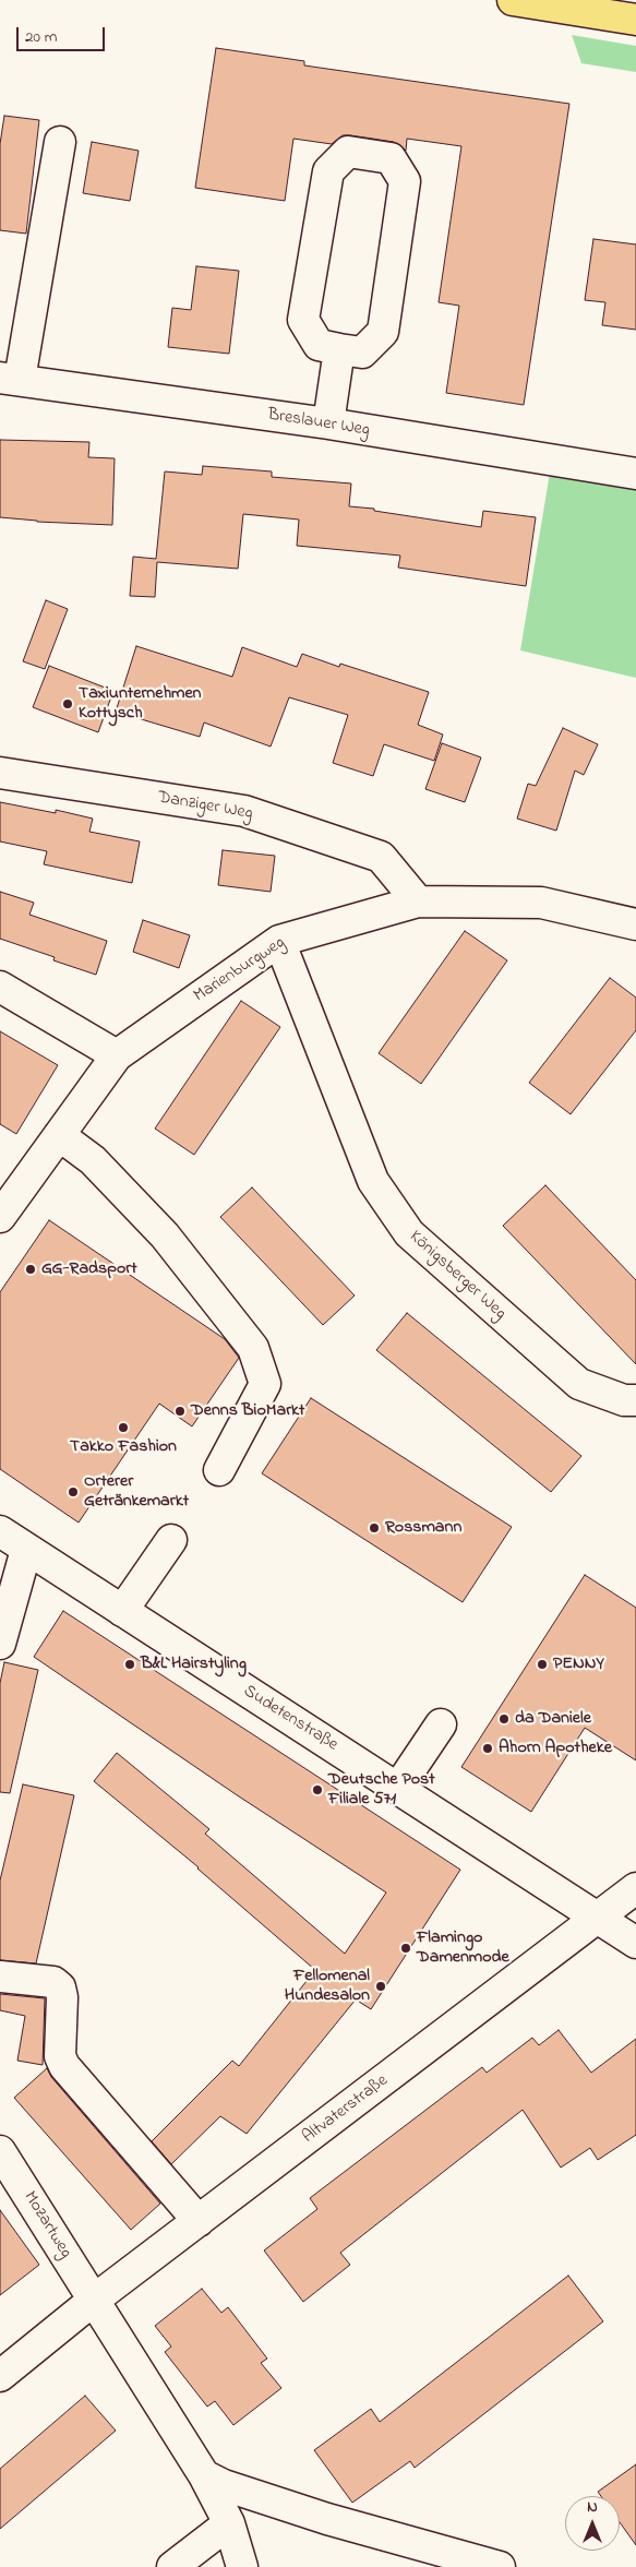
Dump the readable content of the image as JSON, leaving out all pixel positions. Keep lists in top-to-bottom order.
{
  "streets": {
    "street": [
      "Breslauer Weg",
      "Danziger Weg",
      "Marienburgweg",
      "Königsberger Weg",
      "Sudetenstraße",
      "Altvaterstraße",
      "Mozartweg"
    ]
  },
  "crossings": [
    ["Danziger Weg", "Marienburgweg"],
    ["Marienburgweg", "Königsberger Weg"],
    ["Sudetenstraße", "Altvaterstraße"],
    ["Altvaterstraße", "Mozartweg"]
  ],
  "places": [
    "Taxiunternehmen Kottysch",
    "GG-Radsport",
    "Denns BioMarkt",
    "Takko Fashion",
    "Orterer Getränkemarkt",
    "Rossmann",
    "B&L Hairstyling",
    "PENNY",
    "da Daniele",
    "Ahorn Apotheke",
    "Deutsche Post Filiale 571",
    "Flamingo Damenmode",
    "Fellomenal Hundesalon"
  ],
  "scale_bar": "20 m",
  "north": "top"
}
